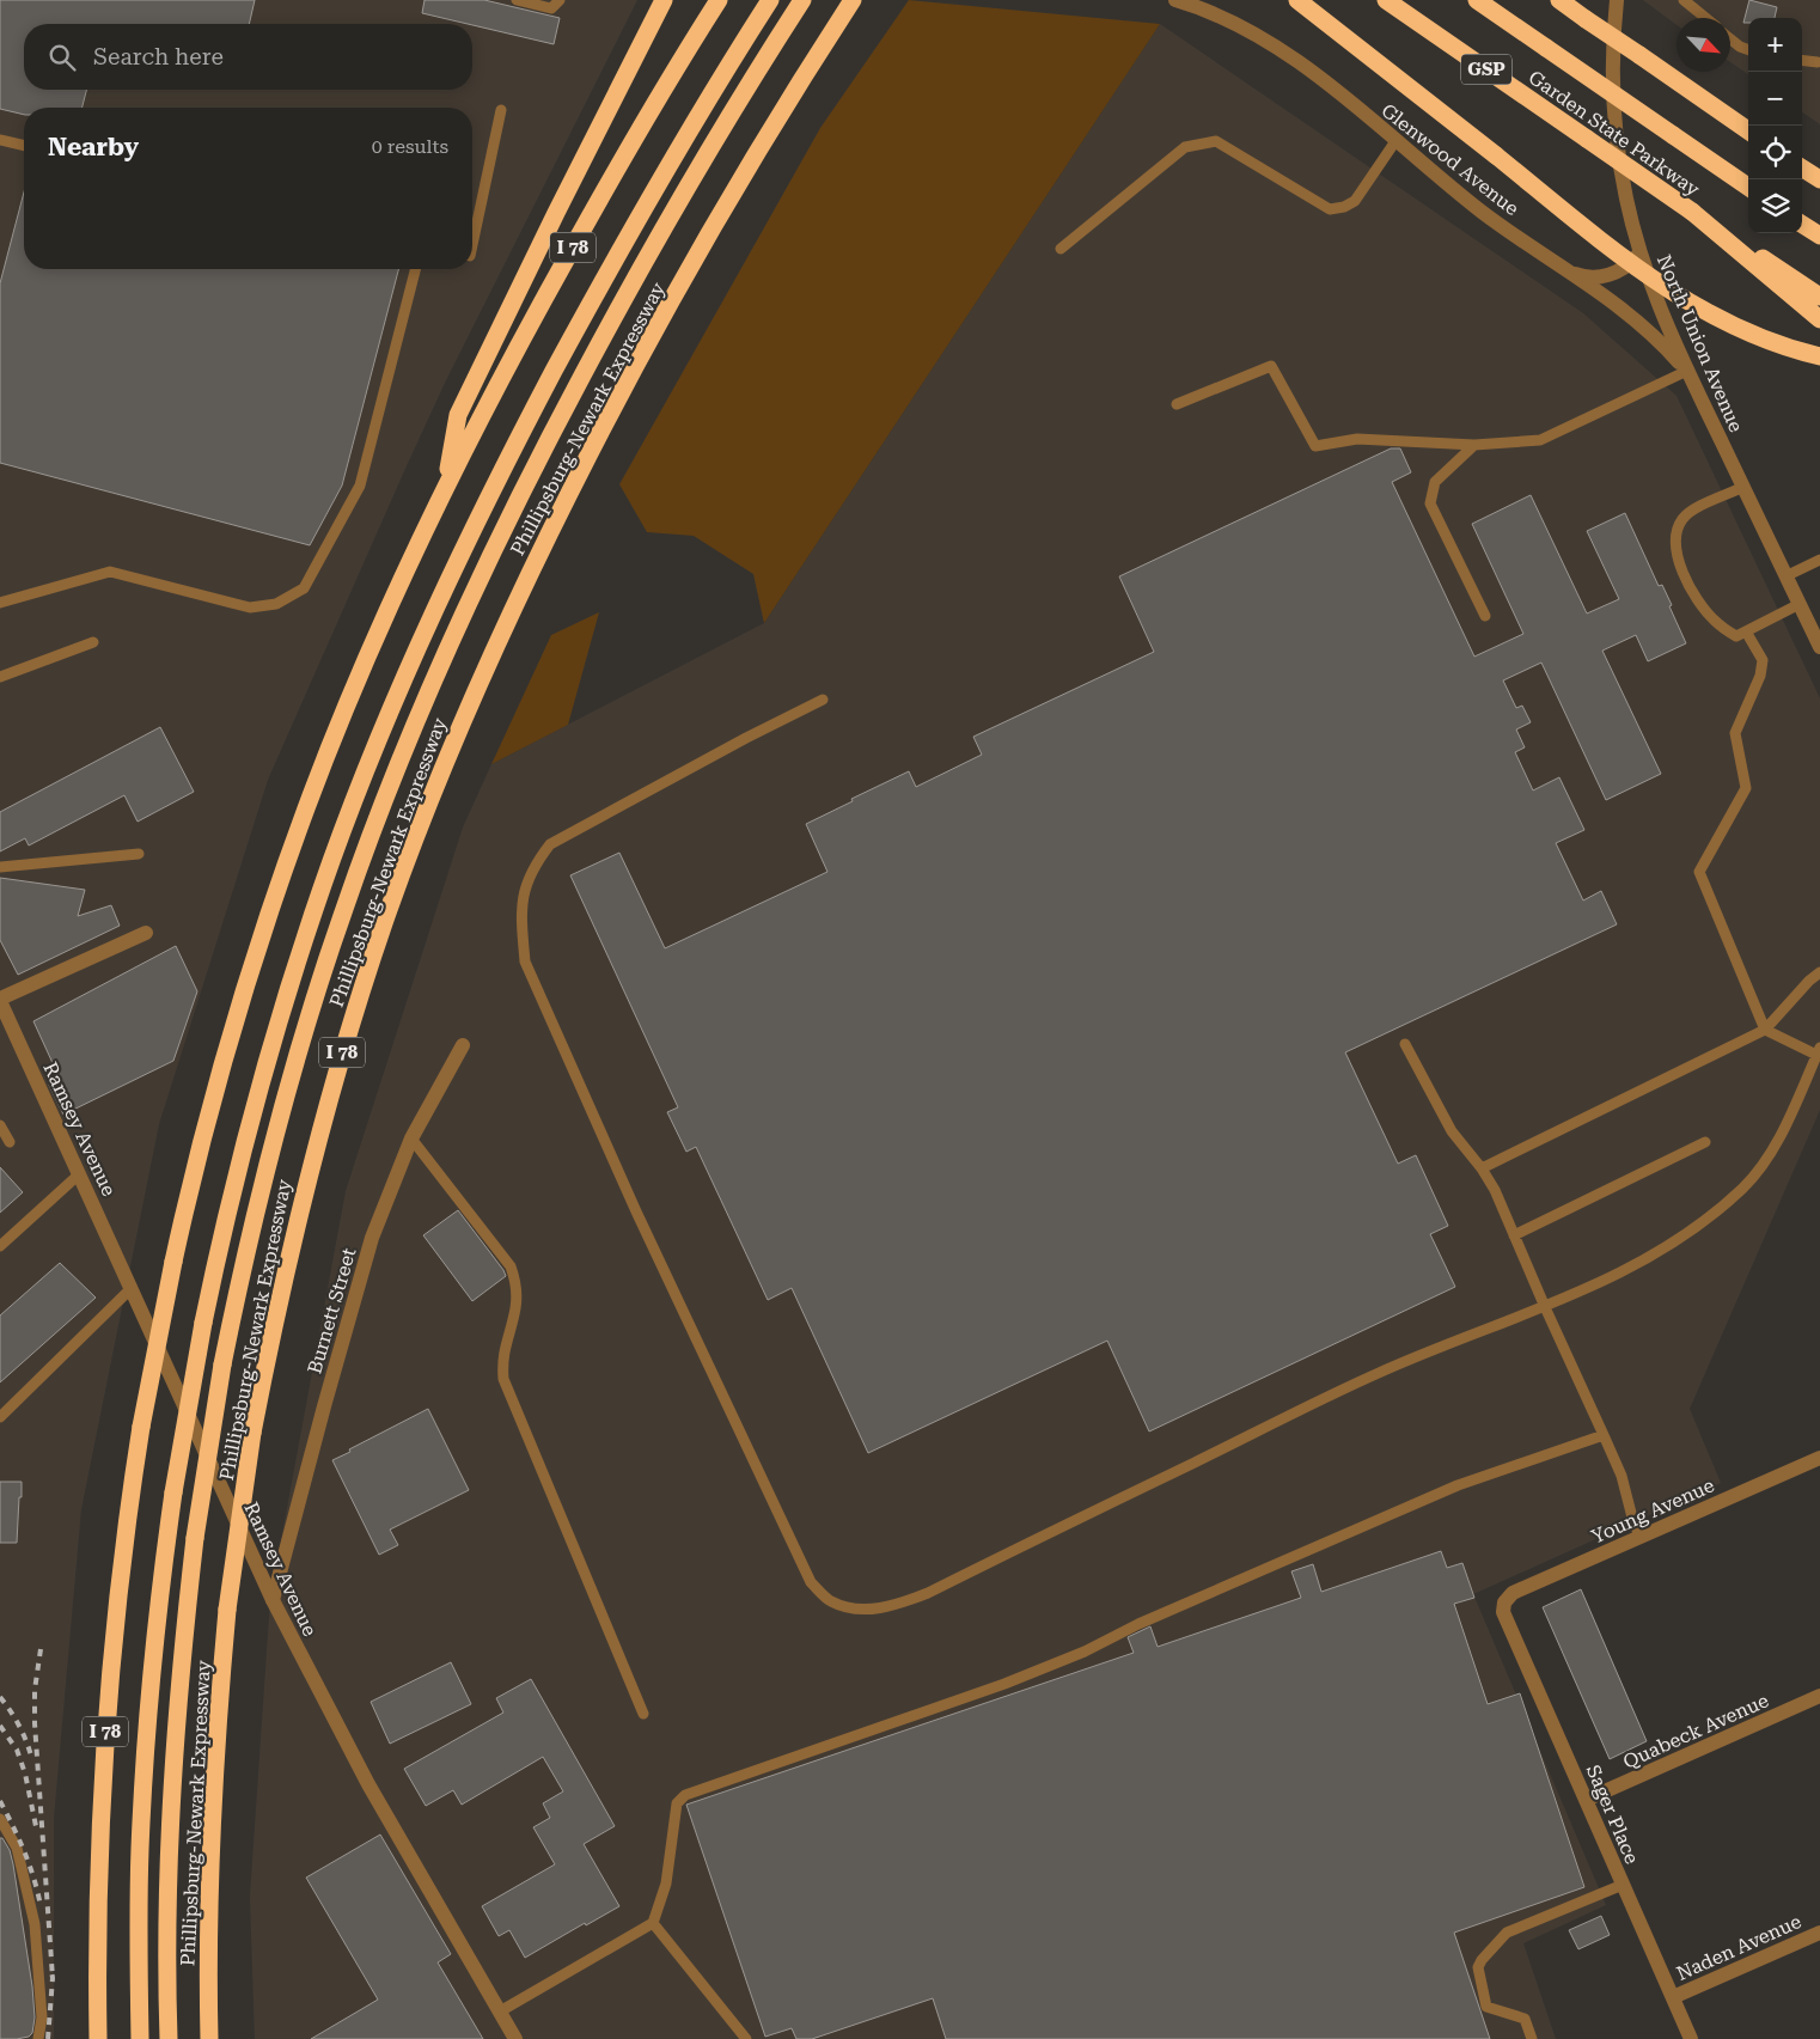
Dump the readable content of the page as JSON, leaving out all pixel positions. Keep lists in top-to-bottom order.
{
  "streets": {
    "highway": [
      "GSP",
      "Garden State Parkway",
      "I 78",
      "Phillipsburg-Newark Expressway"
    ],
    "street": [
      "Glenwood Avenue",
      "North Union Avenue",
      "Ramsey Avenue",
      "Burnett Street",
      "Young Avenue",
      "Quabeck Avenue",
      "Sager Place",
      "Naden Avenue"
    ]
  },
  "crossings": [
    ["Glenwood Avenue", "North Union Avenue"],
    ["Ramsey Avenue", "Burnett Street"],
    ["Young Avenue", "Sager Place"],
    ["Quabeck Avenue", "Sager Place"],
    ["Sager Place", "Naden Avenue"]
  ],
  "north": "bottom right",
  "page": {
    "map_buttons": ["+", "−"],
    "search": "Search here",
    "heading": ["Nearby", "0 results"]
  }
}
